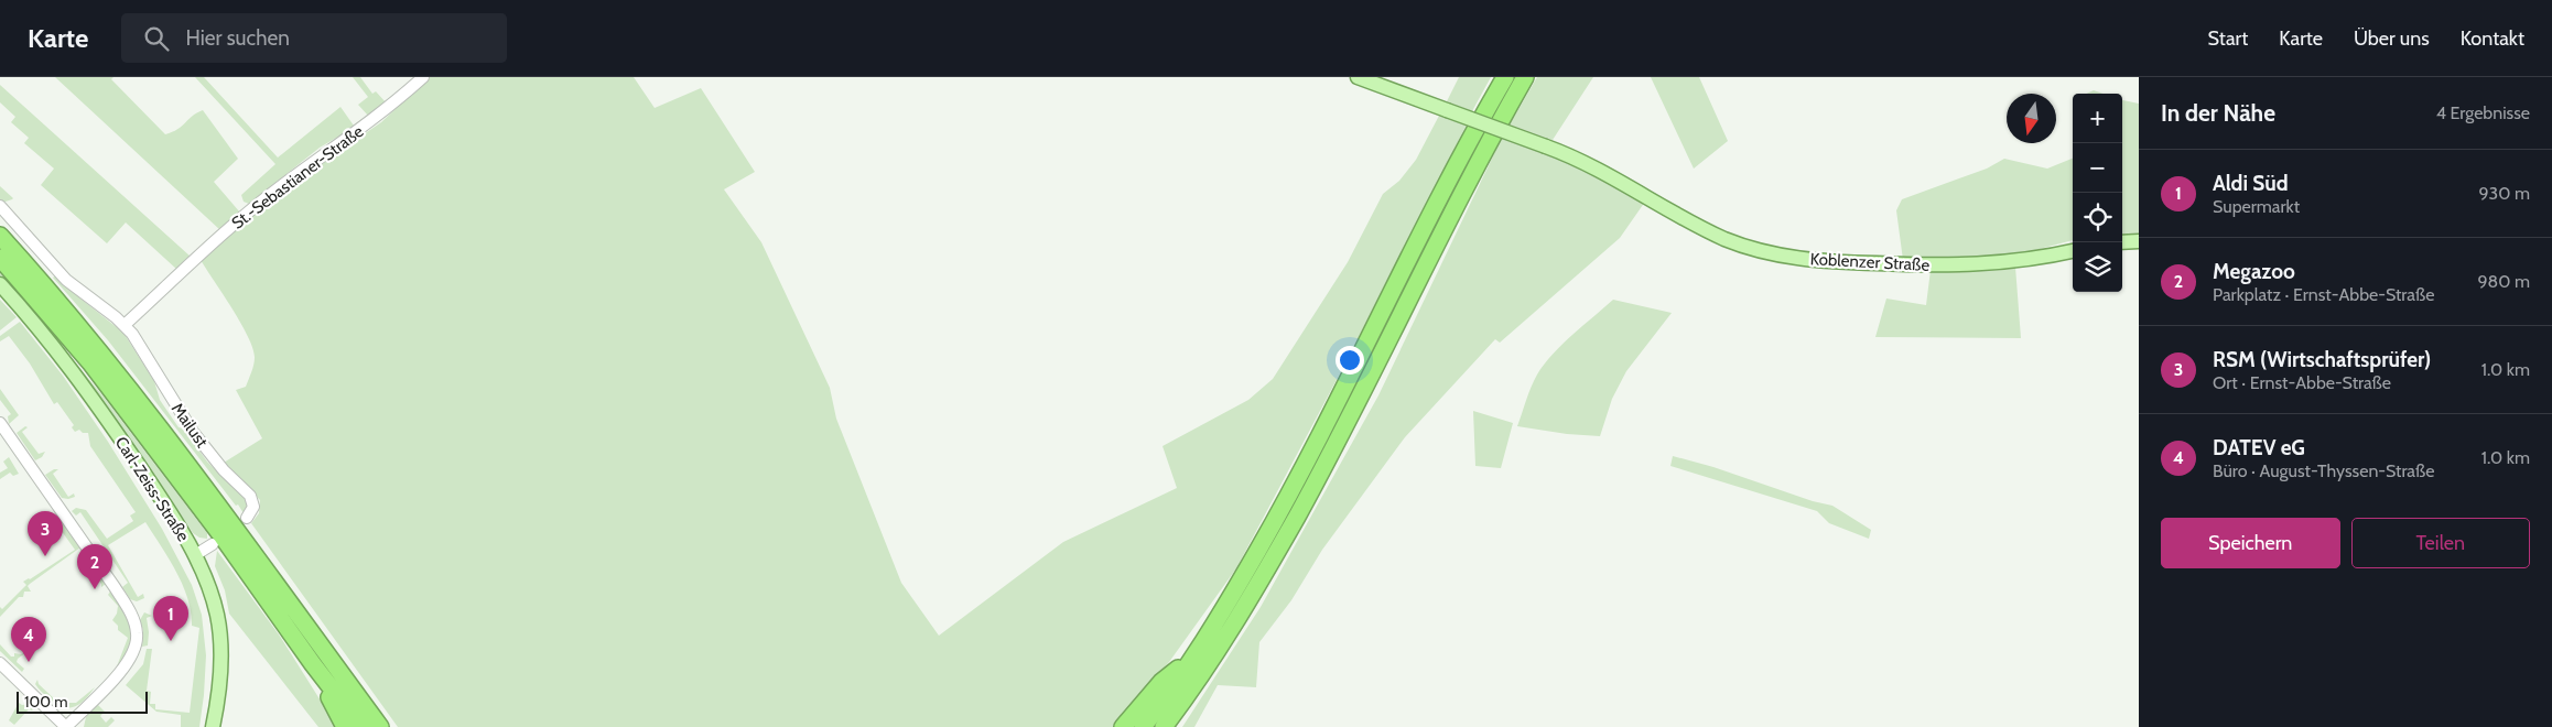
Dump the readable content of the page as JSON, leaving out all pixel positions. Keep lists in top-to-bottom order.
{
  "streets": {
    "main road": ["Koblenzer Straße", "Carl-Zeiss-Straße"],
    "street": ["St.-Sebastianer-Straße", "Mailust"]
  },
  "crossings": [
    ["St.-Sebastianer-Straße", "Mailust"]
  ],
  "scale_bar": "100 m",
  "north": "bottom",
  "page": {
    "header": "Karte",
    "search": "Hier suchen",
    "nav": [
      "Start",
      "Karte",
      "Über uns",
      "Kontakt"
    ],
    "heading": ["In der Nähe", "4 Ergebnisse"],
    "map_buttons": ["+", "−"],
    "list": [
      {
        "mark": "1",
        "name": "Aldi Süd",
        "note": "Supermarkt",
        "value": "930 m"
      },
      {
        "mark": "2",
        "name": "Megazoo",
        "note": "Parkplatz · Ernst-Abbe-Straße",
        "value": "980 m"
      },
      {
        "mark": "3",
        "name": "RSM (Wirtschaftsprüfer)",
        "note": "Ort · Ernst-Abbe-Straße",
        "value": "1.0 km"
      },
      {
        "mark": "4",
        "name": "DATEV eG",
        "note": "Büro · August-Thyssen-Straße",
        "value": "1.0 km"
      }
    ],
    "buttons": ["Speichern", "Teilen"],
    "pins": [
      "3",
      "2",
      "1",
      "4"
    ],
    "scale": "100 m"
  }
}
